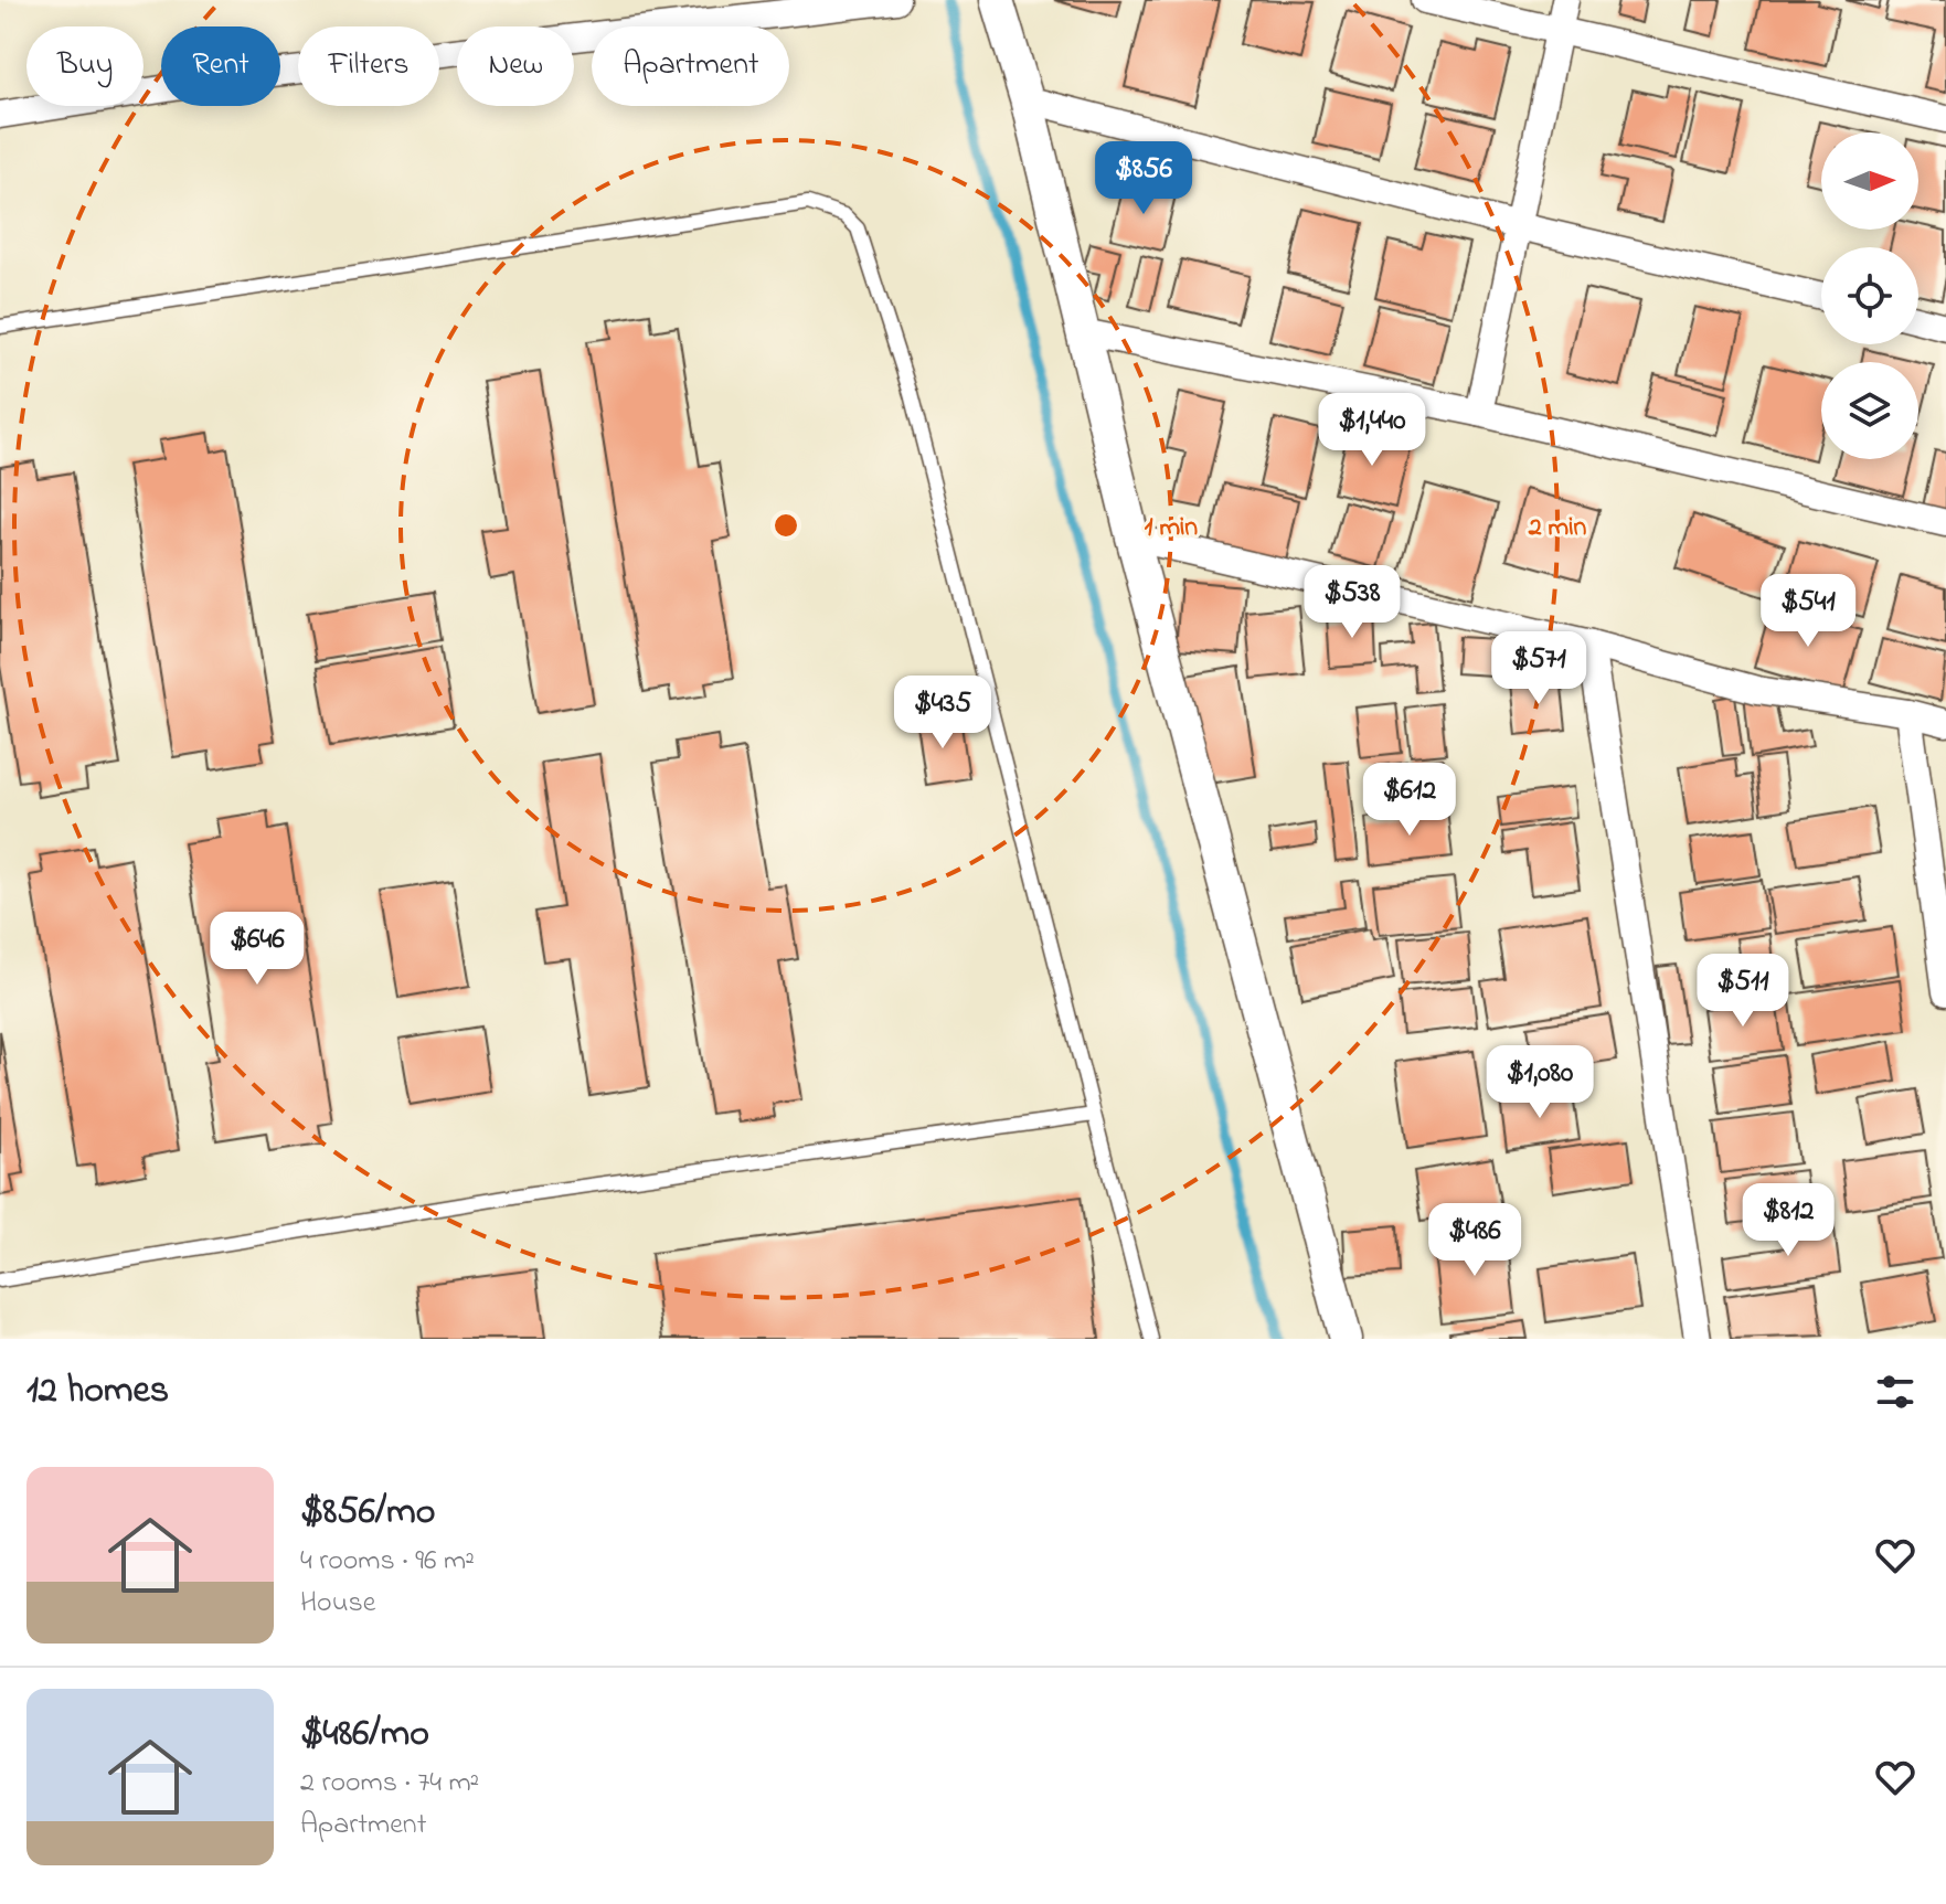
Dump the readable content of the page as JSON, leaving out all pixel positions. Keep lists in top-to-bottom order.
{
  "north": "right",
  "page": {
    "chip": [
      "Buy",
      "Rent",
      "Filters",
      "New",
      "Apartment"
    ],
    "price": [
      "$856",
      "$1,440",
      "$538",
      "$541",
      "$571",
      "$435",
      "$612",
      "$646",
      "$511",
      "$1,080",
      "$812",
      "$486"
    ],
    "heading": "12 homes",
    "list": [
      {
        "name": "$856/mo",
        "note": "4 rooms · 96 m² · House"
      },
      {
        "name": "$486/mo",
        "note": "2 rooms · 74 m² · Apartment"
      }
    ]
  },
  "rings": ["1 min", "2 min"]
}
